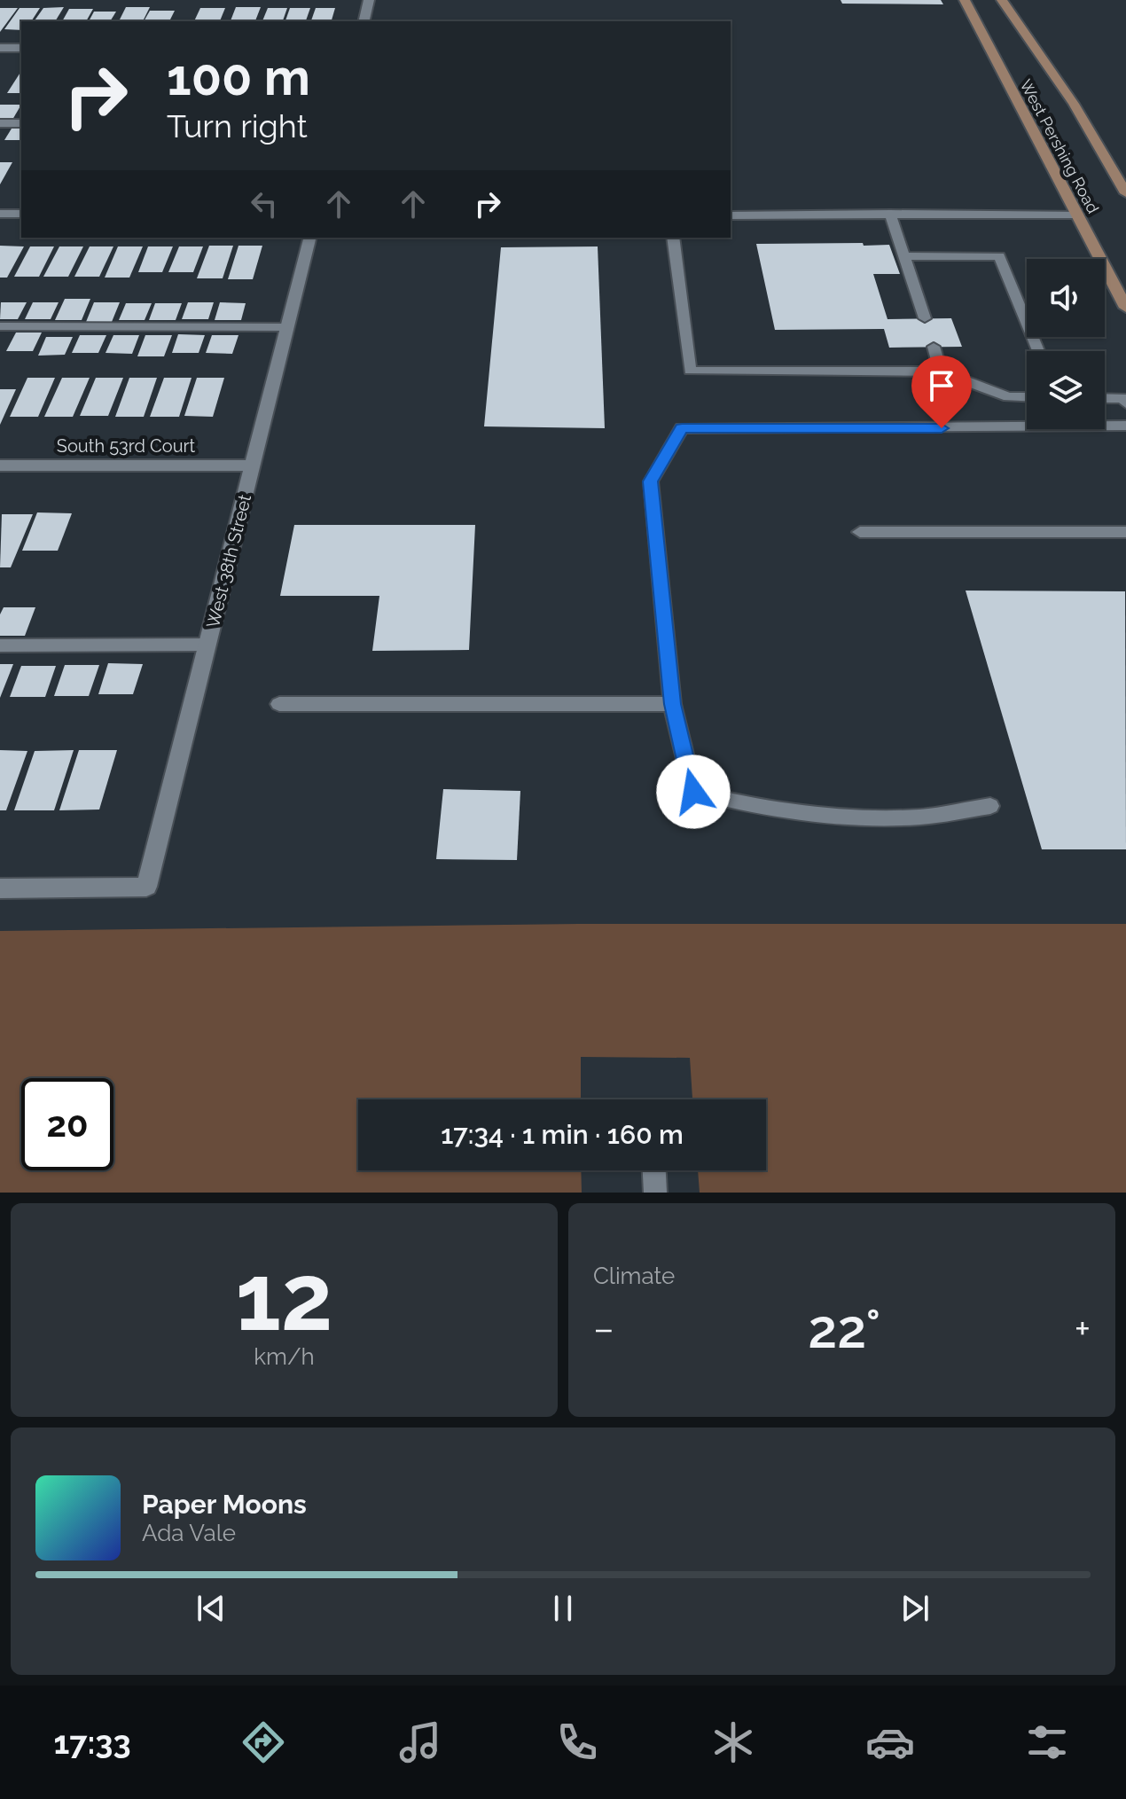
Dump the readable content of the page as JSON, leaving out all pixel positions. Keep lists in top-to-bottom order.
{
  "streets": {
    "main road": ["West Pershing Road"],
    "street": ["South 53rd Court", "West 38th Street"]
  },
  "crossings": [
    ["South 53rd Court", "West 38th Street"]
  ],
  "page": {
    "turn": ["100 m", "Turn right"],
    "limit": "20",
    "trip": "17:34 · 1 min · 160 m",
    "tile": [
      ["12", "km/h"],
      "Climate"
    ],
    "heat": ["−", "22°", "+"],
    "song": ["Paper Moons", "Ada Vale"],
    "tabs": "17:33"
  }
}
